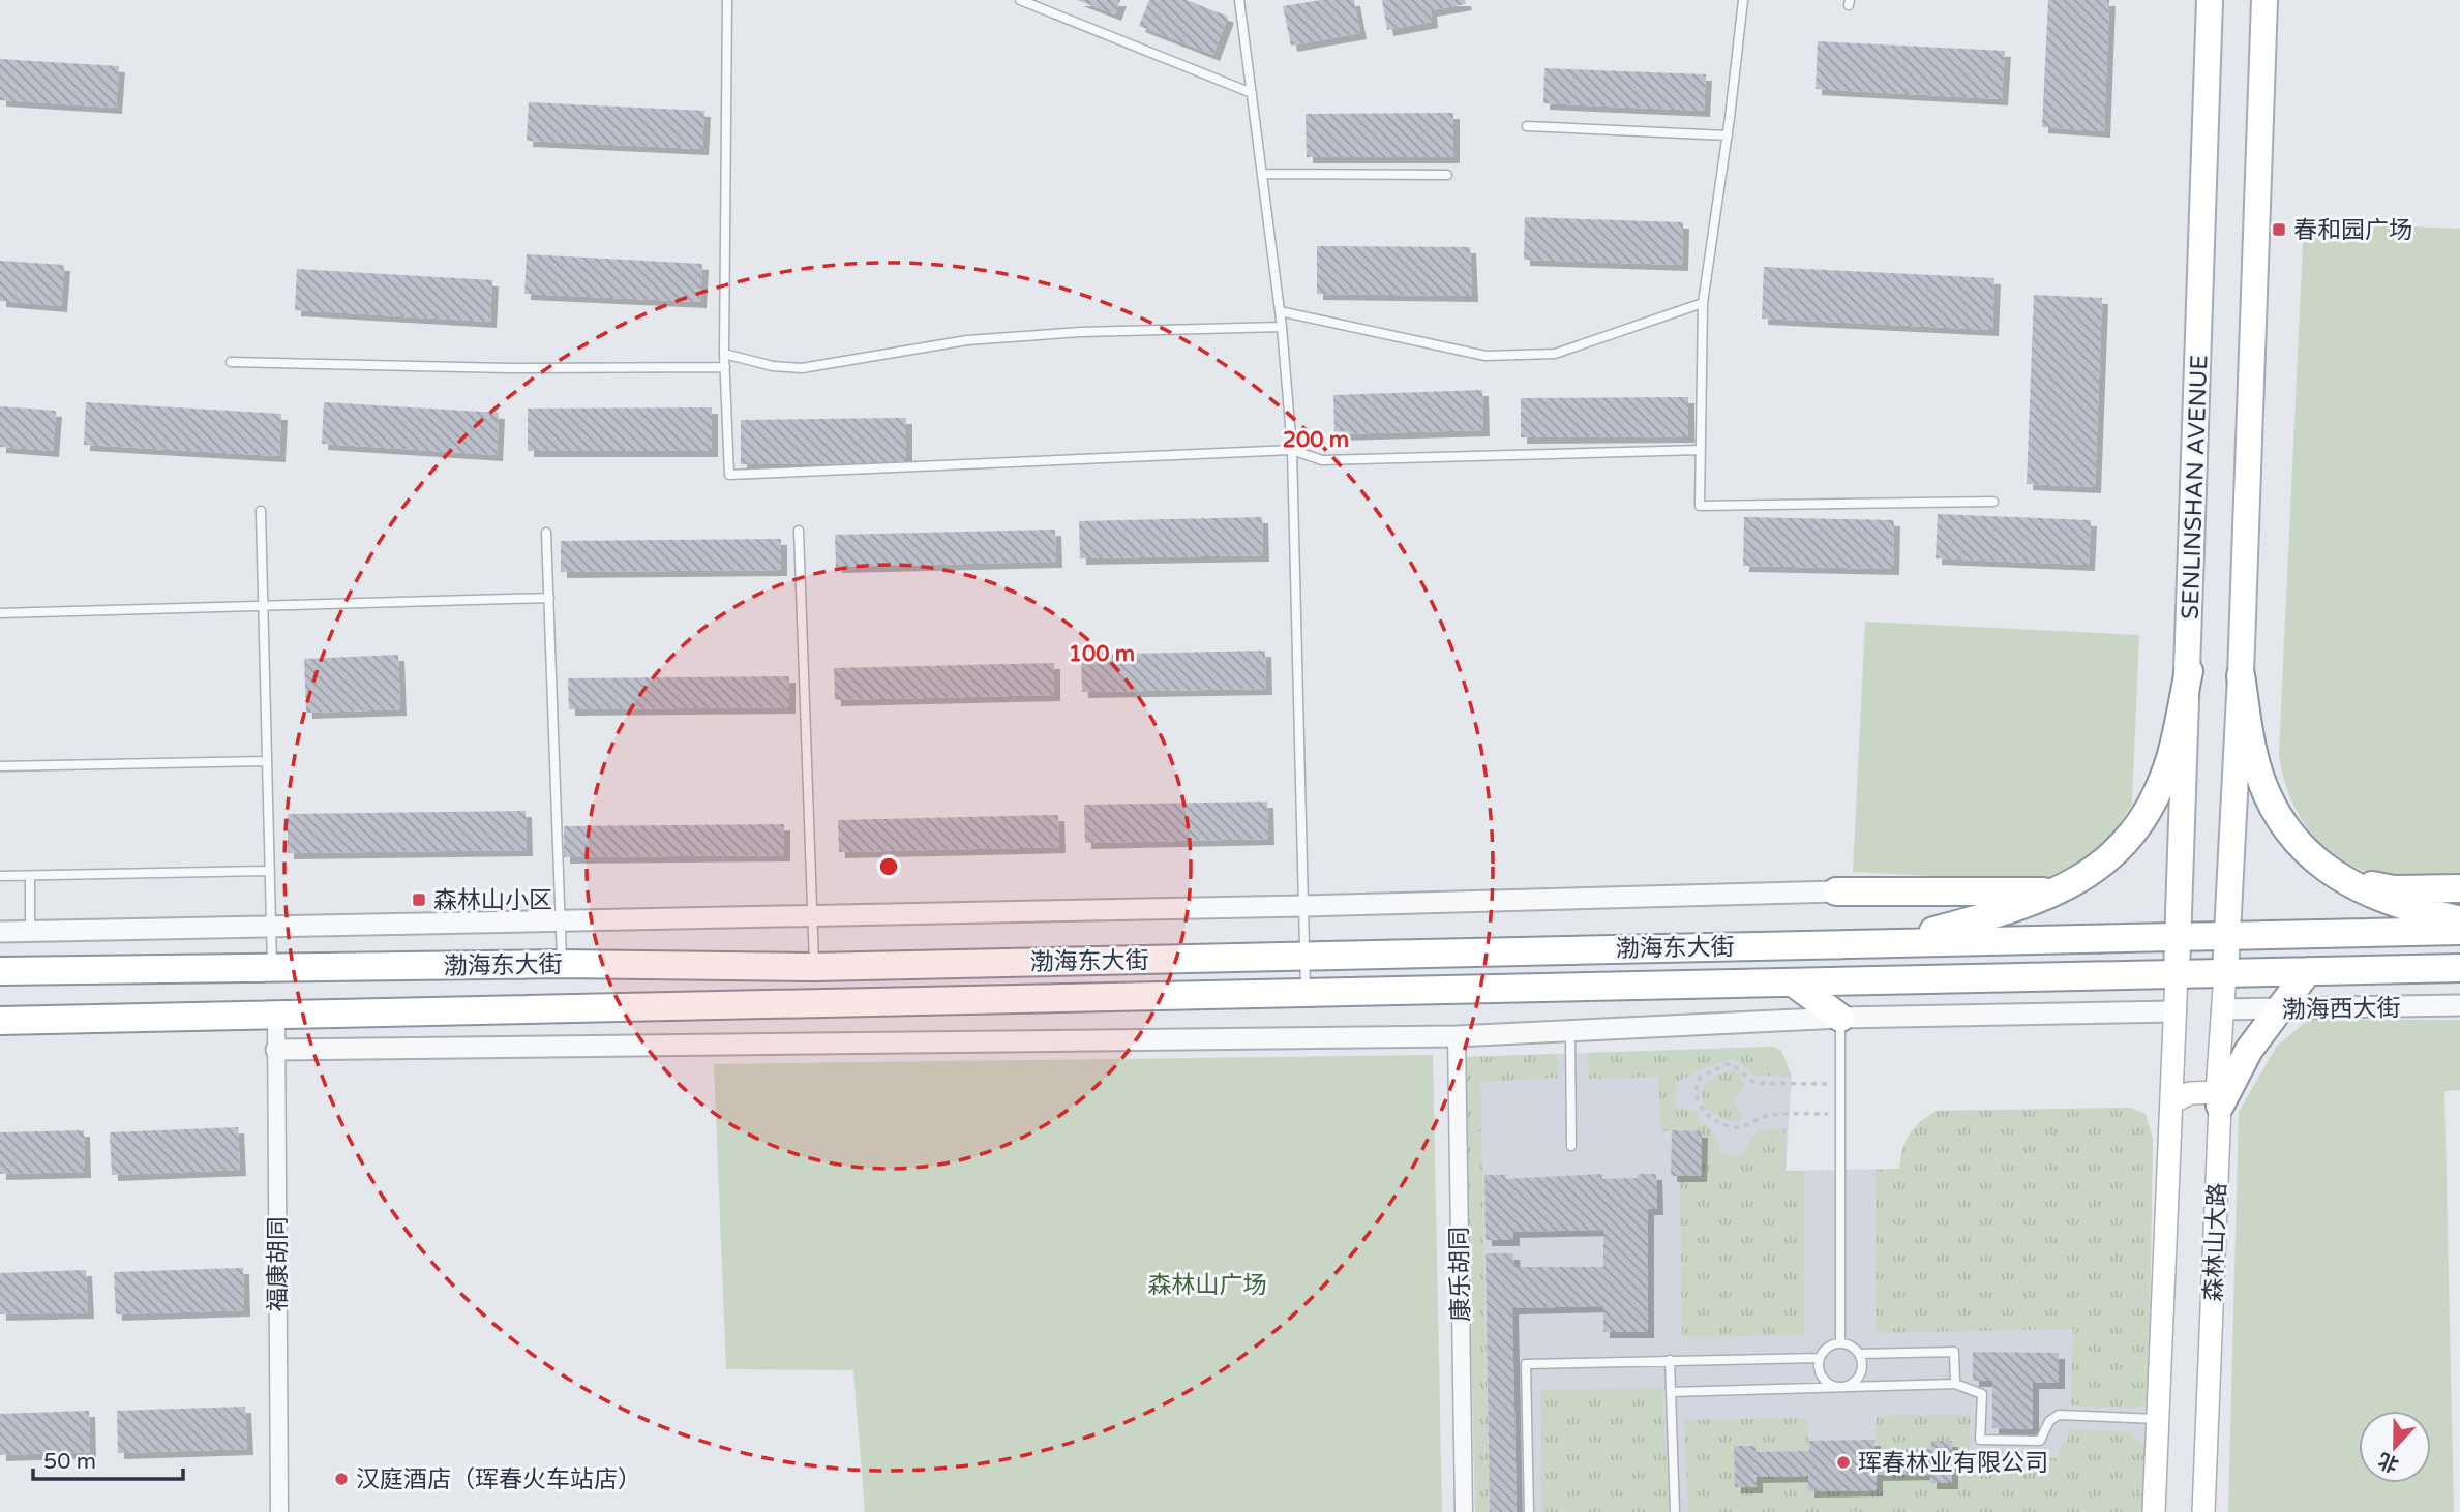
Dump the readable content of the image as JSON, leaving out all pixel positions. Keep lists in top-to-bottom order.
{
  "streets": {
    "highway": ["渤海东大街", "渤海西大街"],
    "main road": ["SENLINSHAN AVENUE", "森林山大路"],
    "street": ["福康胡同", "康乐胡同"]
  },
  "crossings": [
    ["SENLINSHAN AVENUE", "渤海东大街"],
    ["SENLINSHAN AVENUE", "渤海西大街"],
    ["SENLINSHAN AVENUE", "森林山大路"],
    ["渤海东大街", "渤海西大街"],
    ["渤海东大街", "森林山大路"],
    ["渤海东大街", "福康胡同"],
    ["渤海西大街", "森林山大路"]
  ],
  "parks": ["森林山广场"],
  "places": {
    "transit": ["春和园广场", "森林山小区"],
    "other": ["珲春林业有限公司", "汉庭酒店（珲春火车站店）"]
  },
  "scale_bar": "50 m",
  "north": "bottom",
  "rings": ["200 m", "100 m"]
}
